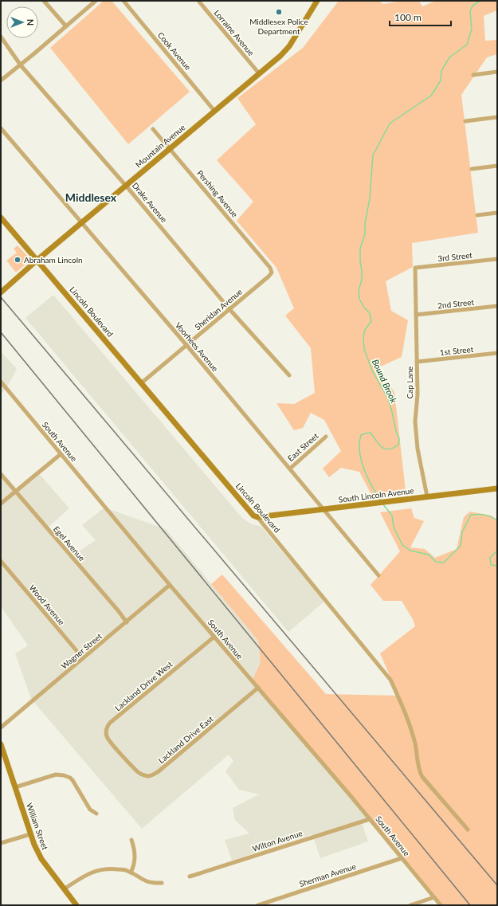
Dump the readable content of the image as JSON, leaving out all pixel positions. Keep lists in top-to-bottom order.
{
  "streets": {
    "main road": [
      "Mountain Avenue",
      "Lincoln Boulevard",
      "South Lincoln Avenue",
      "William Street"
    ],
    "street": [
      "Lorraine Avenue",
      "Cook Avenue",
      "Pershing Avenue",
      "Drake Avenue",
      "3rd Street",
      "2nd Street",
      "Sheridan Avenue",
      "Voorhees Avenue",
      "1st Street",
      "Cap Lane",
      "South Avenue",
      "East Street",
      "Egel Avenue",
      "Wood Avenue",
      "Wagner Street",
      "Lackland Drive West",
      "Lackland Drive East",
      "Wilton Avenue",
      "Sherman Avenue"
    ]
  },
  "crossings": [
    ["Lorraine Avenue", "Mountain Avenue"],
    ["Cook Avenue", "Mountain Avenue"],
    ["Mountain Avenue", "Pershing Avenue"],
    ["Mountain Avenue", "Drake Avenue"],
    ["Mountain Avenue", "Lincoln Boulevard"],
    ["Mountain Avenue", "Voorhees Avenue"],
    ["Pershing Avenue", "Sheridan Avenue"],
    ["Drake Avenue", "Sheridan Avenue"],
    ["3rd Street", "Cap Lane"],
    ["2nd Street", "Cap Lane"],
    ["Sheridan Avenue", "Lincoln Boulevard"],
    ["Sheridan Avenue", "Voorhees Avenue"],
    ["Lincoln Boulevard", "South Lincoln Avenue"],
    ["Voorhees Avenue", "East Street"],
    ["Voorhees Avenue", "South Lincoln Avenue"],
    ["1st Street", "Cap Lane"],
    ["Cap Lane", "South Lincoln Avenue"],
    ["South Avenue", "Wagner Street"],
    ["South Avenue", "Lackland Drive West"],
    ["South Avenue", "Lackland Drive East"],
    ["South Avenue", "Wilton Avenue"],
    ["South Avenue", "Sherman Avenue"],
    ["Egel Avenue", "Wagner Street"],
    ["Wood Avenue", "Wagner Street"],
    ["Lackland Drive West", "Lackland Drive East"]
  ],
  "districts": ["Middlesex"],
  "water": ["Bound Brook"],
  "places": ["Middlesex Police Department", "Abraham Lincoln"],
  "scale_bar": "100 m",
  "north": "right"
}
